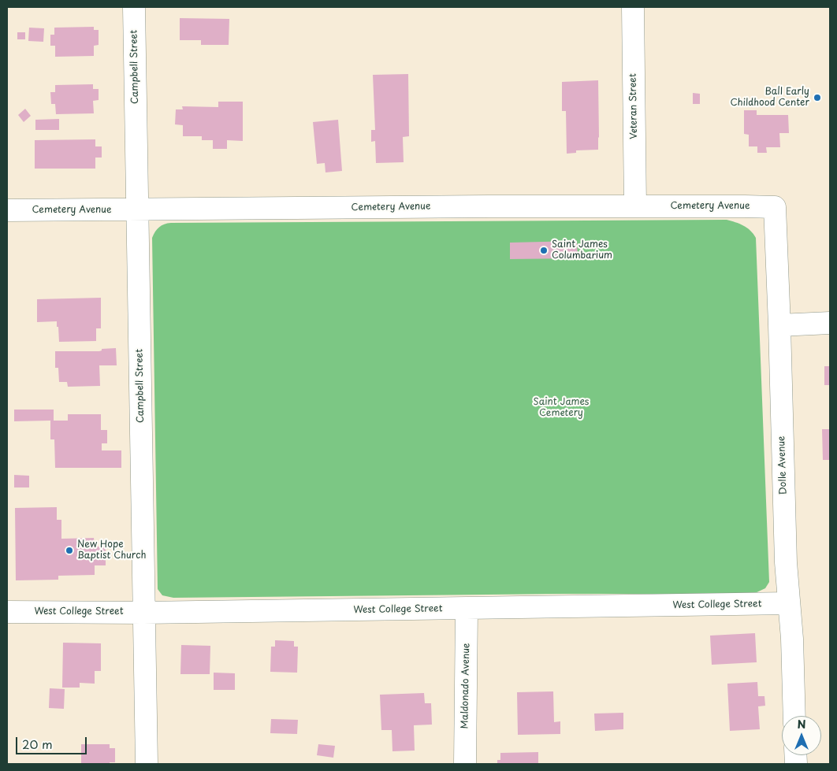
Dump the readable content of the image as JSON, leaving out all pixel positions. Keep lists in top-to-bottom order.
{
  "streets": {
    "street": [
      "Campbell Street",
      "Veteran Street",
      "Cemetery Avenue",
      "Dolle Avenue",
      "West College Street",
      "Maldonado Avenue"
    ]
  },
  "crossings": [
    ["Campbell Street", "Cemetery Avenue"],
    ["Campbell Street", "West College Street"],
    ["Veteran Street", "Cemetery Avenue"],
    ["Cemetery Avenue", "Dolle Avenue"],
    ["Dolle Avenue", "West College Street"],
    ["West College Street", "Maldonado Avenue"]
  ],
  "parks": ["Saint James Cemetery"],
  "places": ["Ball Early Childhood Center", "Saint James Columbarium", "New Hope Baptist Church"],
  "scale_bar": "20 m",
  "north": "top"
}
